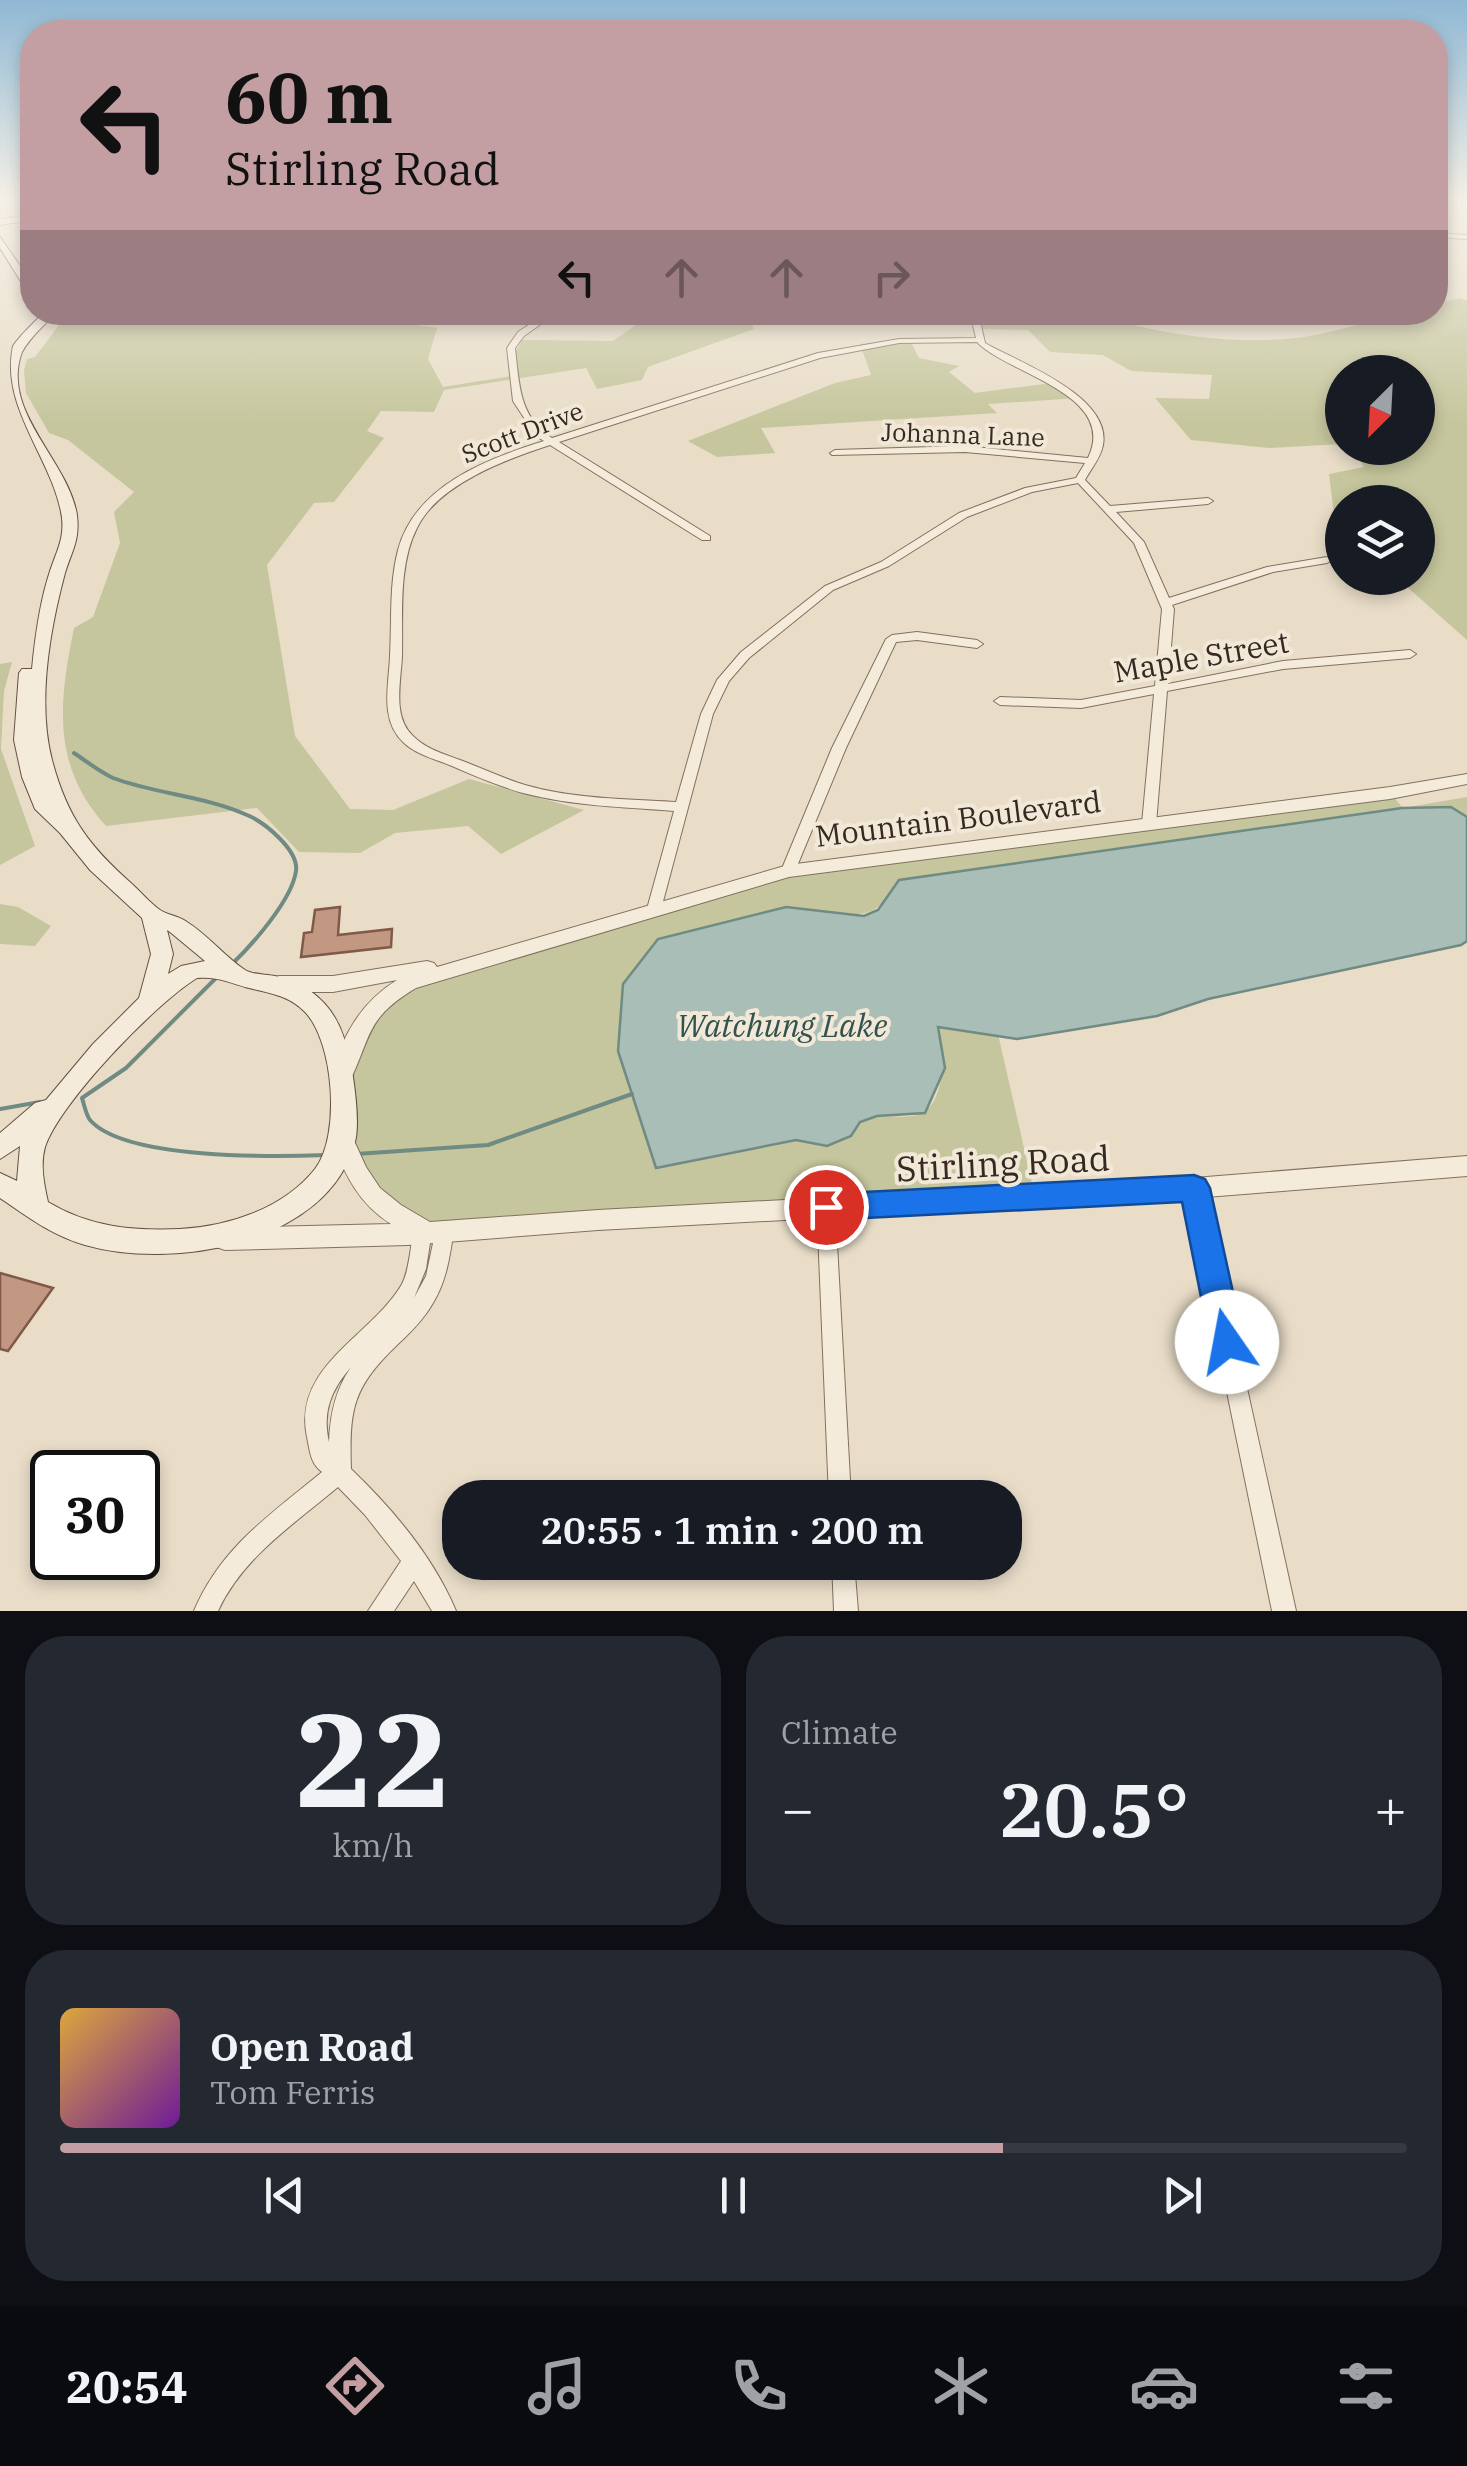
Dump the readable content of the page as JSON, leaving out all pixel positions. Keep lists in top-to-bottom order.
{
  "streets": {
    "street": [
      "Scott Drive",
      "Johanna Lane",
      "Maple Street",
      "Mountain Boulevard",
      "Stirling Road"
    ]
  },
  "crossings": [
    ["Mountain Boulevard", "Stirling Road"]
  ],
  "water": ["Watchung Lake"],
  "north": "bottom left",
  "page": {
    "turn": ["60 m", "Stirling Road"],
    "limit": "30",
    "trip": "20:55 · 1 min · 200 m",
    "tile": [
      ["22", "km/h"],
      "Climate"
    ],
    "heat": ["−", "20.5°", "+"],
    "song": ["Open Road", "Tom Ferris"],
    "tabs": "20:54"
  }
}
